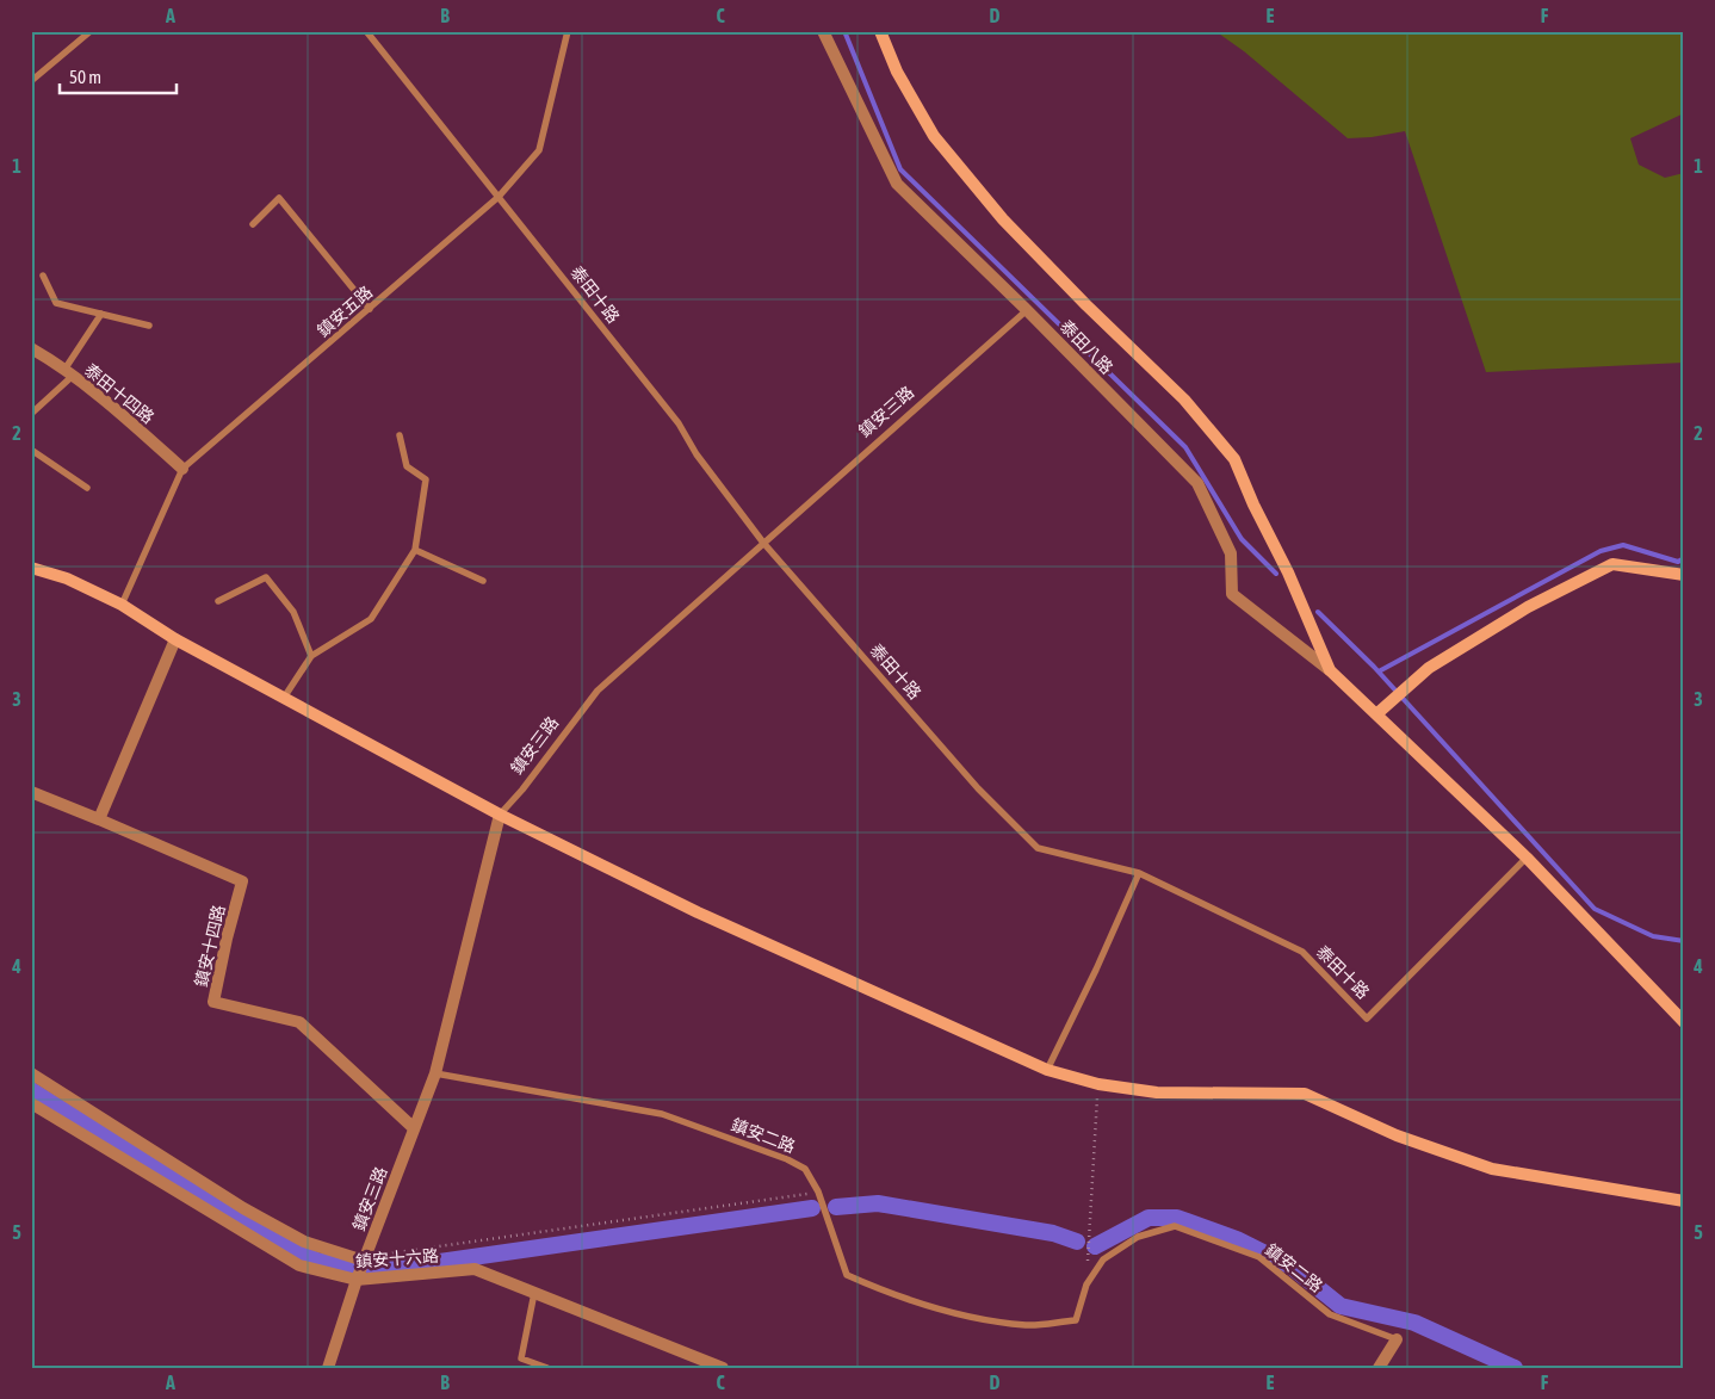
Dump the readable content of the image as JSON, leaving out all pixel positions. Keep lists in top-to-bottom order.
{
  "streets": {
    "street": [
      "泰田八路",
      "泰田十四路",
      "鎮安三路",
      "鎮安十四路",
      "鎮安十六路"
    ],
    "lane": ["泰田十路", "鎮安五路", "鎮安二路"]
  },
  "crossings": [
    ["泰田十路", "鎮安五路"],
    ["泰田十路", "鎮安三路"],
    ["鎮安五路", "泰田十四路"],
    ["泰田八路", "鎮安三路"],
    ["鎮安三路", "鎮安十四路"],
    ["鎮安三路", "鎮安二路"],
    ["鎮安三路", "鎮安十六路"]
  ],
  "scale_bar": "50 m",
  "grid": {
    "columns": [
      "A",
      "B",
      "C",
      "D",
      "E",
      "F"
    ],
    "rows": [
      "1",
      "2",
      "3",
      "4",
      "5"
    ]
  }
}
